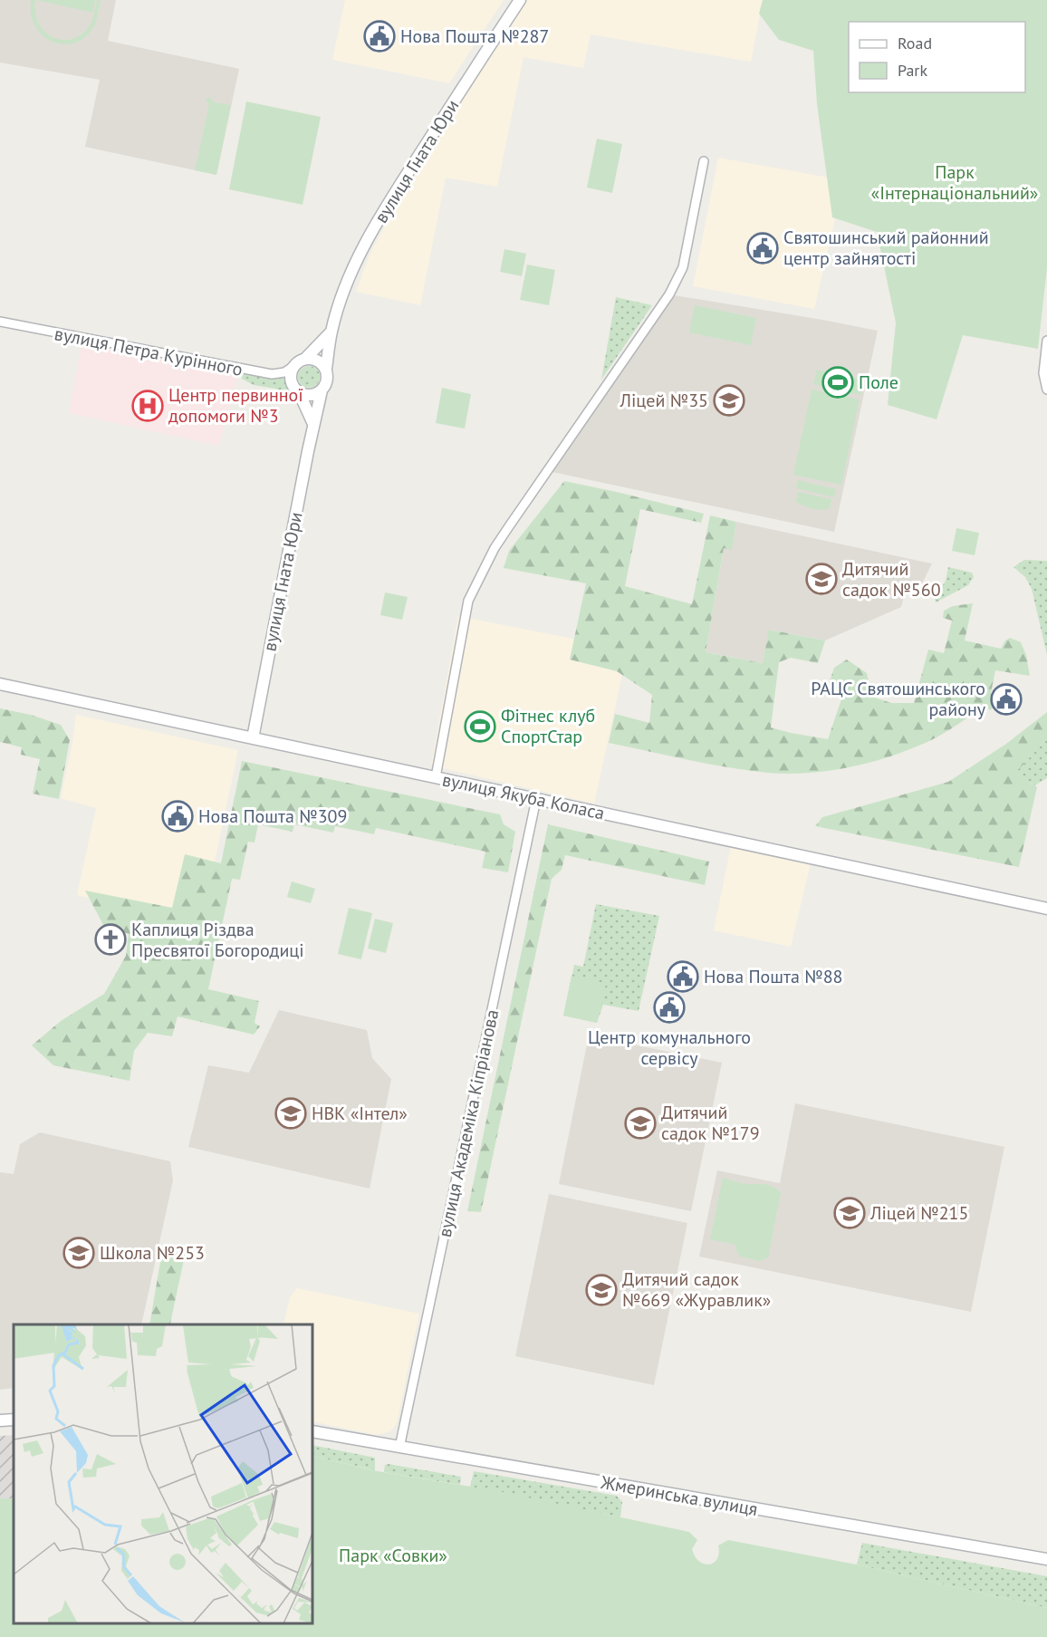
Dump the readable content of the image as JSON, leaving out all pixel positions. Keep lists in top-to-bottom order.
{
  "streets": {
    "street": [
      "вулиця Гната Юри",
      "вулиця Петра Курінного",
      "вулиця Якуба Коласа",
      "вулиця Академіка Кіпріанова",
      "Жмеринська вулиця"
    ]
  },
  "crossings": [
    ["вулиця Гната Юри", "вулиця Петра Курінного"],
    ["вулиця Гната Юри", "вулиця Якуба Коласа"],
    ["вулиця Якуба Коласа", "вулиця Академіка Кіпріанова"],
    ["вулиця Академіка Кіпріанова", "Жмеринська вулиця"]
  ],
  "parks": ["Парк «Інтернаціональний»", "Парк «Совки»"],
  "places": {
    "public building": [
      "Нова Пошта №287",
      "Святошинський районний центр зайнятості",
      "РАЦС Святошинського району",
      "Нова Пошта №309",
      "Нова Пошта №88",
      "Центр комунального сервісу"
    ],
    "sports": ["Поле", "Фітнес клуб СпортСтар"],
    "school or university": [
      "Ліцей №35",
      "Дитячий садок №560",
      "НВК «Інтел»",
      "Дитячий садок №179",
      "Ліцей №215",
      "Школа №253",
      "Дитячий садок №669 «Журавлик»"
    ],
    "hospital": ["Центр первинної допомоги №3"],
    "church": ["Каплиця Різдва Пресвятої Богородиці"]
  },
  "legend": ["Road", "Park"]
}
